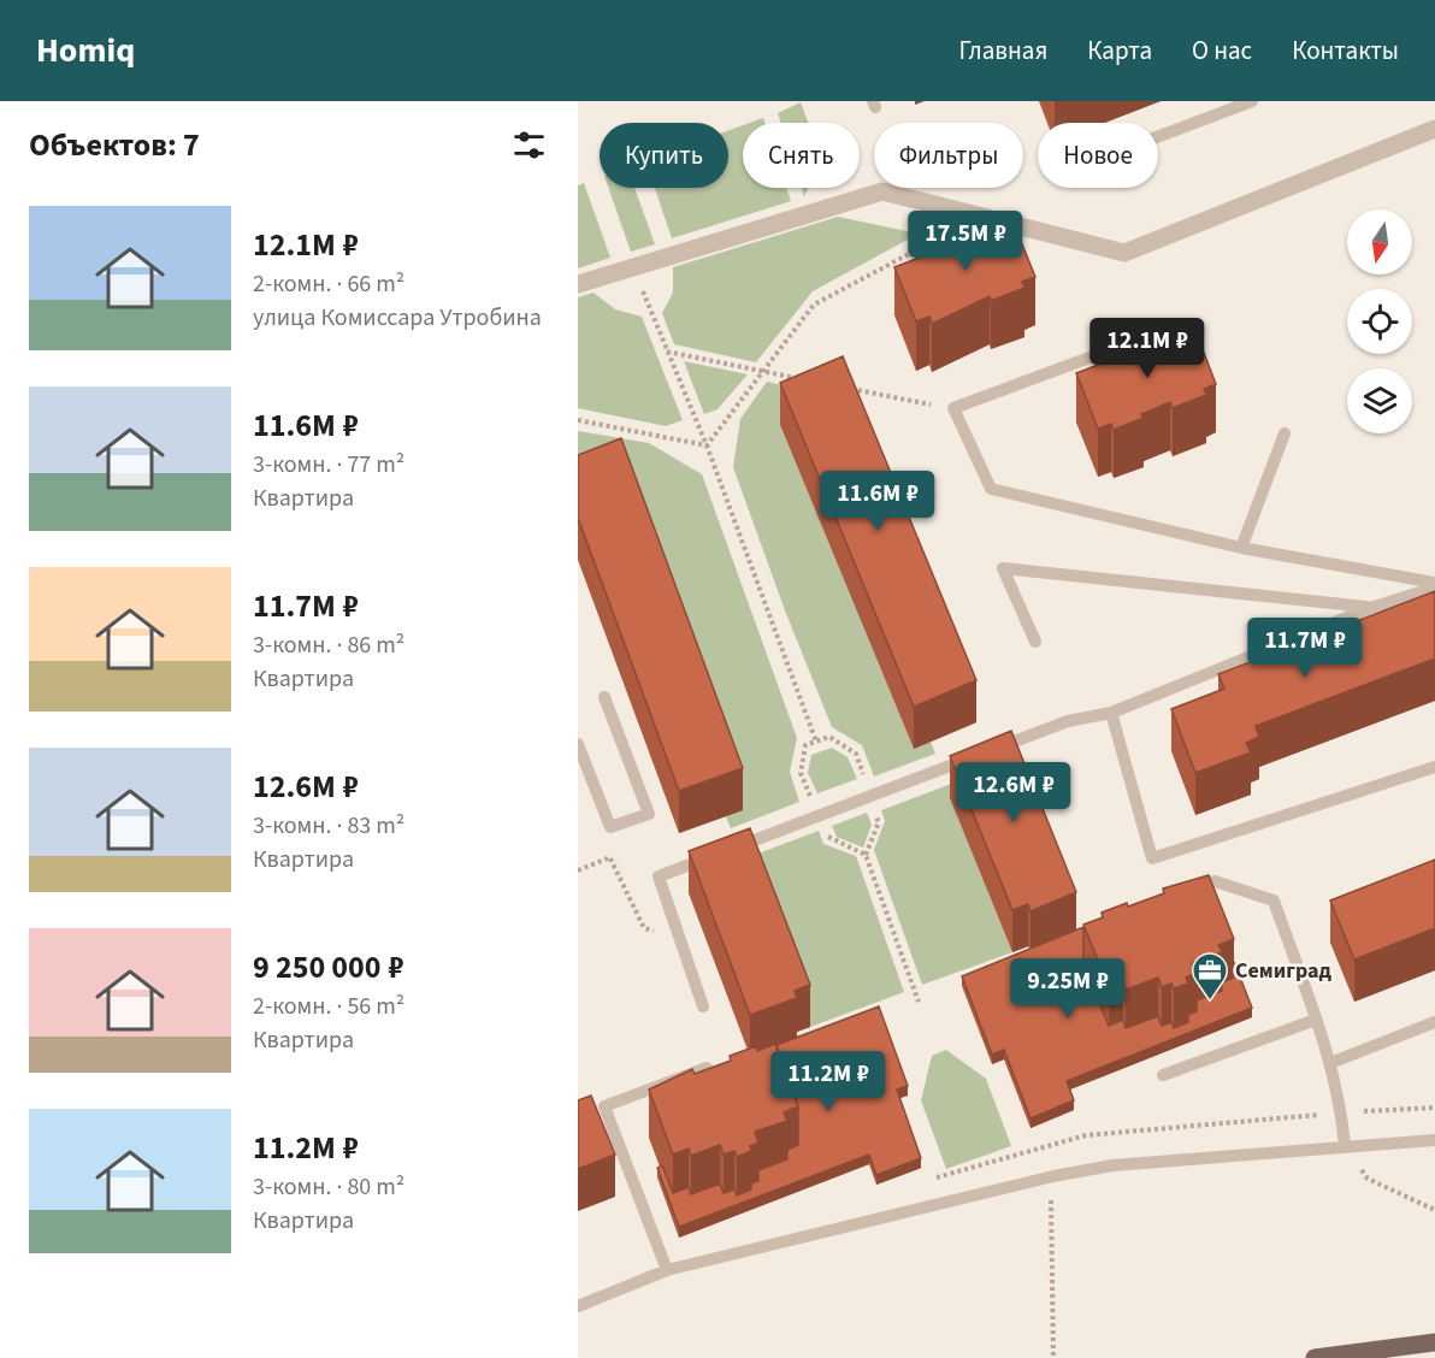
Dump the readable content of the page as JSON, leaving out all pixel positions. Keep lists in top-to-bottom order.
{
  "places": {
    "office": ["Семиград"]
  },
  "north": "bottom",
  "page": {
    "header": "Homiq",
    "nav": [
      "Главная",
      "Карта",
      "О нас",
      "Контакты"
    ],
    "heading": "Объектов: 7",
    "chip": [
      "Купить",
      "Снять",
      "Фильтры",
      "Новое"
    ],
    "list": [
      {
        "name": "12.1M ₽",
        "note": "2-комн. · 66 m² · улица Комиссара Утробина"
      },
      {
        "name": "11.6M ₽",
        "note": "3-комн. · 77 m² · Квартира"
      },
      {
        "name": "11.7M ₽",
        "note": "3-комн. · 86 m² · Квартира"
      },
      {
        "name": "12.6M ₽",
        "note": "3-комн. · 83 m² · Квартира"
      },
      {
        "name": "9 250 000 ₽",
        "note": "2-комн. · 56 m² · Квартира"
      },
      {
        "name": "11.2M ₽",
        "note": "3-комн. · 80 m² · Квартира"
      }
    ],
    "price": [
      "17.5M ₽",
      "12.1M ₽",
      "11.6M ₽",
      "11.7M ₽",
      "12.6M ₽",
      "9.25M ₽",
      "11.2M ₽"
    ]
  }
}
